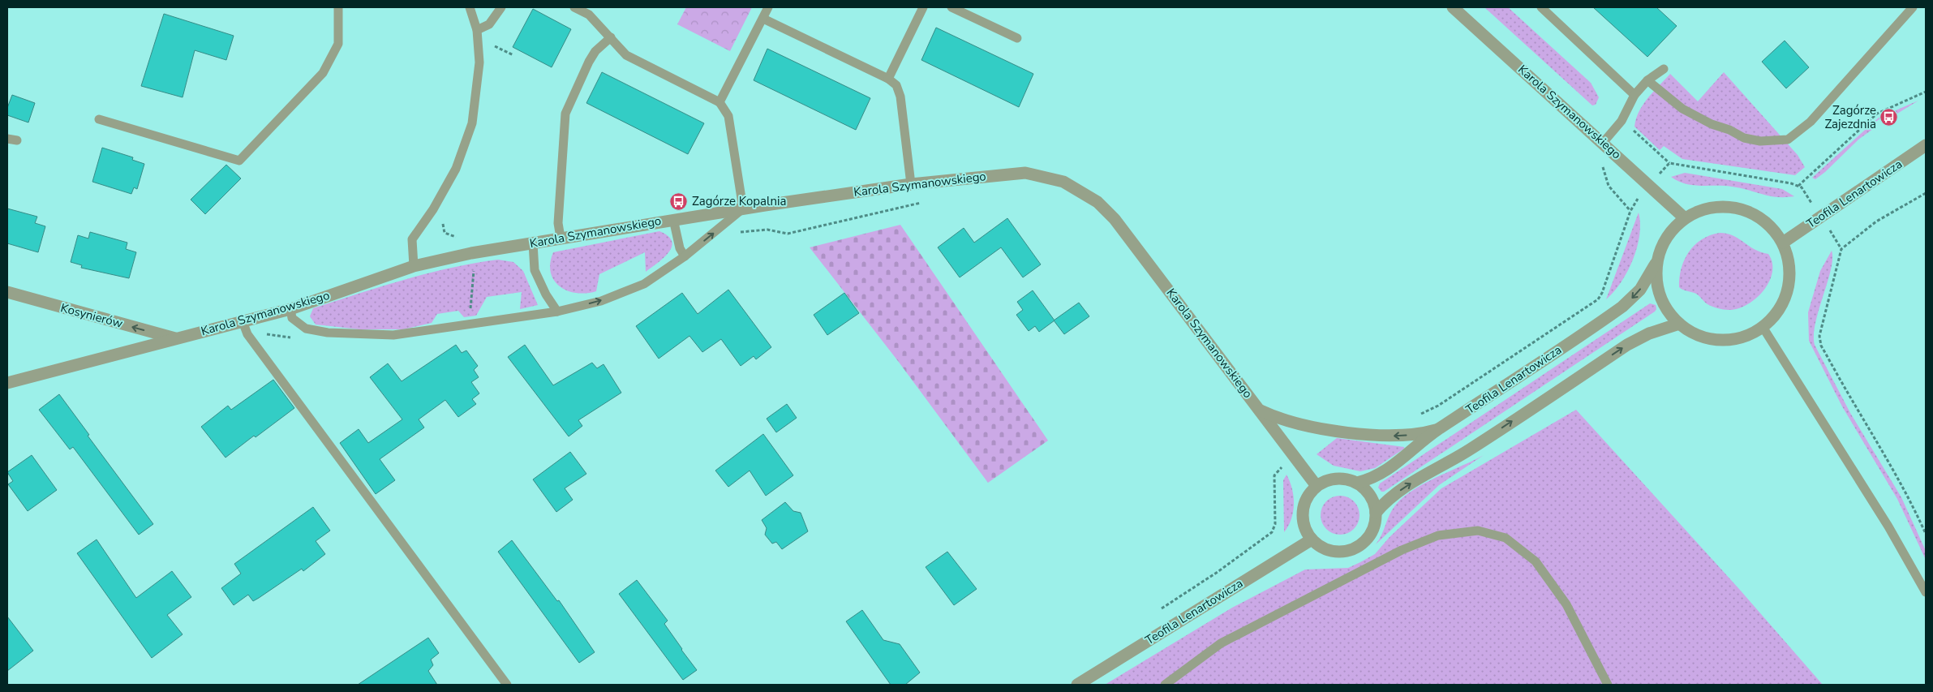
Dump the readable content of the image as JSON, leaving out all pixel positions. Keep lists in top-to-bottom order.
{
  "streets": {
    "street": ["Karola Szymanowskiego", "Teofila Lenartowicza", "Kosynierów"]
  },
  "crossings": [
    ["Karola Szymanowskiego", "Teofila Lenartowicza"],
    ["Karola Szymanowskiego", "Kosynierów"]
  ],
  "one_way": ["Kosynierów"],
  "places": {
    "bus stop": ["Zagórze Zajezdnia", "Zagórze Kopalnia"]
  }
}
